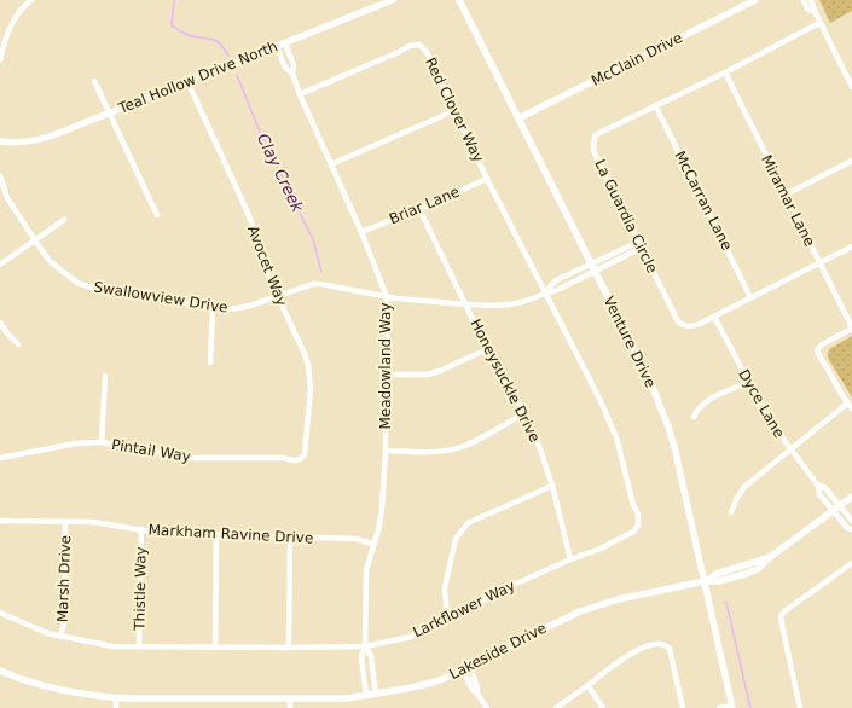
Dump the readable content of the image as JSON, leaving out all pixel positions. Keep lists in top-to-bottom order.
{
  "streets": {
    "street": [
      "McClain Drive",
      "Teal Hollow Drive North",
      "Red Clover Way",
      "McCarran Lane",
      "Miramar Lane",
      "Briar Lane",
      "La Guardia Circle",
      "Avocet Way",
      "Swallowview Drive",
      "Venture Drive",
      "Meadowland Way",
      "Honeysuckle Drive",
      "Dyce Lane",
      "Pintail Way",
      "Markham Ravine Drive",
      "Marsh Drive",
      "Thistle Way",
      "Larkflower Way",
      "Lakeside Drive"
    ]
  },
  "crossings": [
    ["McClain Drive", "Venture Drive"],
    ["Teal Hollow Drive North", "Avocet Way"],
    ["Teal Hollow Drive North", "Meadowland Way"],
    ["Red Clover Way", "Briar Lane"],
    ["Red Clover Way", "Swallowview Drive"],
    ["Red Clover Way", "Meadowland Way"],
    ["Red Clover Way", "Larkflower Way"],
    ["McCarran Lane", "La Guardia Circle"],
    ["Miramar Lane", "La Guardia Circle"],
    ["Briar Lane", "Meadowland Way"],
    ["Briar Lane", "Honeysuckle Drive"],
    ["La Guardia Circle", "Swallowview Drive"],
    ["La Guardia Circle", "Dyce Lane"],
    ["Avocet Way", "Swallowview Drive"],
    ["Avocet Way", "Pintail Way"],
    ["Swallowview Drive", "Venture Drive"],
    ["Swallowview Drive", "Meadowland Way"],
    ["Swallowview Drive", "Honeysuckle Drive"],
    ["Swallowview Drive", "Larkflower Way"],
    ["Venture Drive", "Lakeside Drive"],
    ["Meadowland Way", "Markham Ravine Drive"],
    ["Meadowland Way", "Larkflower Way"],
    ["Meadowland Way", "Lakeside Drive"],
    ["Honeysuckle Drive", "Larkflower Way"],
    ["Dyce Lane", "Lakeside Drive"],
    ["Markham Ravine Drive", "Marsh Drive"],
    ["Markham Ravine Drive", "Thistle Way"],
    ["Marsh Drive", "Larkflower Way"],
    ["Thistle Way", "Larkflower Way"]
  ],
  "water": ["Clay Creek"]
}
